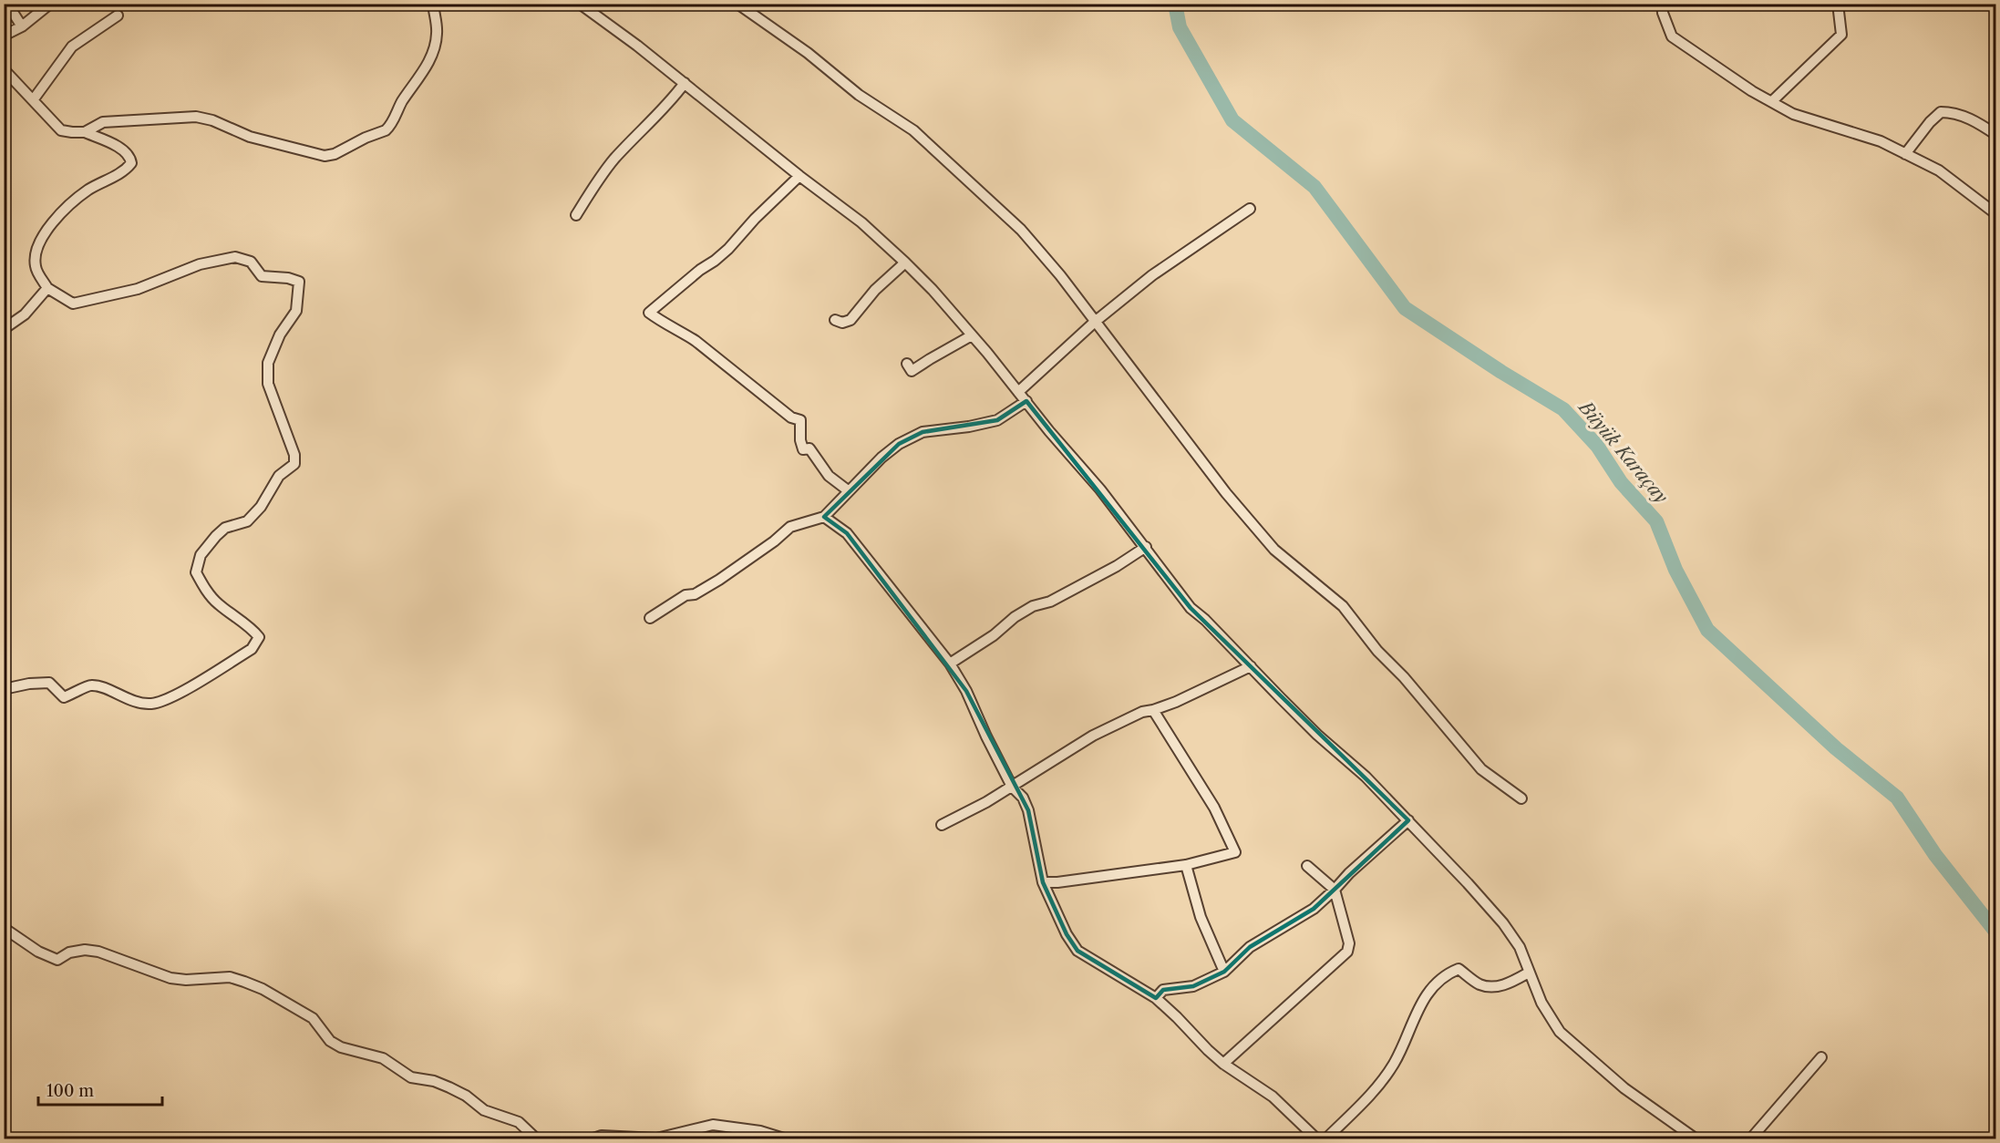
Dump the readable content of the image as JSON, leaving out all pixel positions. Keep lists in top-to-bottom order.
{
  "water": ["Büyük Karaçay"],
  "scale_bar": "100 m"
}
